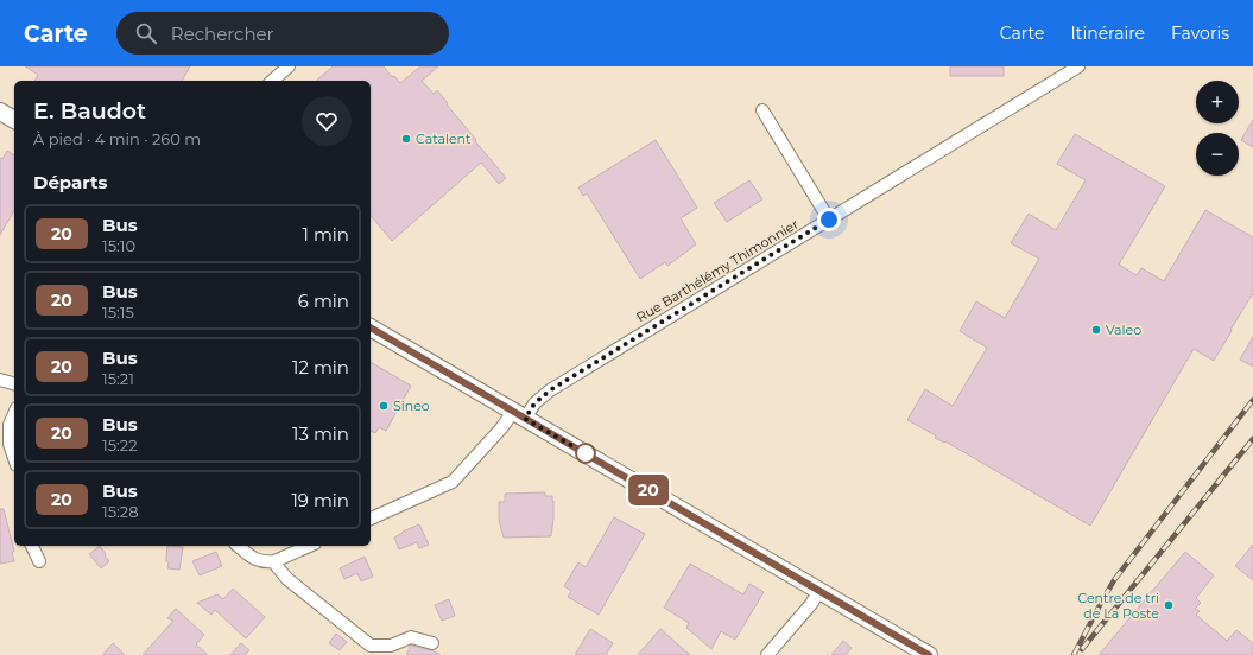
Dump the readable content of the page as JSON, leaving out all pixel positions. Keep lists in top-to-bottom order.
{
  "streets": {
    "street": ["Rue Barthélémy Thimonnier"]
  },
  "places": [
    "Catalent",
    "Valeo",
    "Sineo",
    "Centre de tri de La Poste"
  ],
  "lines": ["bus line 20"],
  "page": {
    "header": "Carte",
    "search": "Rechercher",
    "nav": ["Carte", "Itinéraire", "Favoris"],
    "on_map": "20",
    "map_buttons": ["+", "−"],
    "heading": [
      ["E. Baudot", "À pied · 4 min · 260 m"],
      "Départs"
    ],
    "list": [
      {
        "mark": "20",
        "name": "Bus",
        "note": "15:10",
        "value": "1 min"
      },
      {
        "mark": "20",
        "name": "Bus",
        "note": "15:15",
        "value": "6 min"
      },
      {
        "mark": "20",
        "name": "Bus",
        "note": "15:21",
        "value": "12 min"
      },
      {
        "mark": "20",
        "name": "Bus",
        "note": "15:22",
        "value": "13 min"
      },
      {
        "mark": "20",
        "name": "Bus",
        "note": "15:28",
        "value": "19 min"
      }
    ]
  }
}
